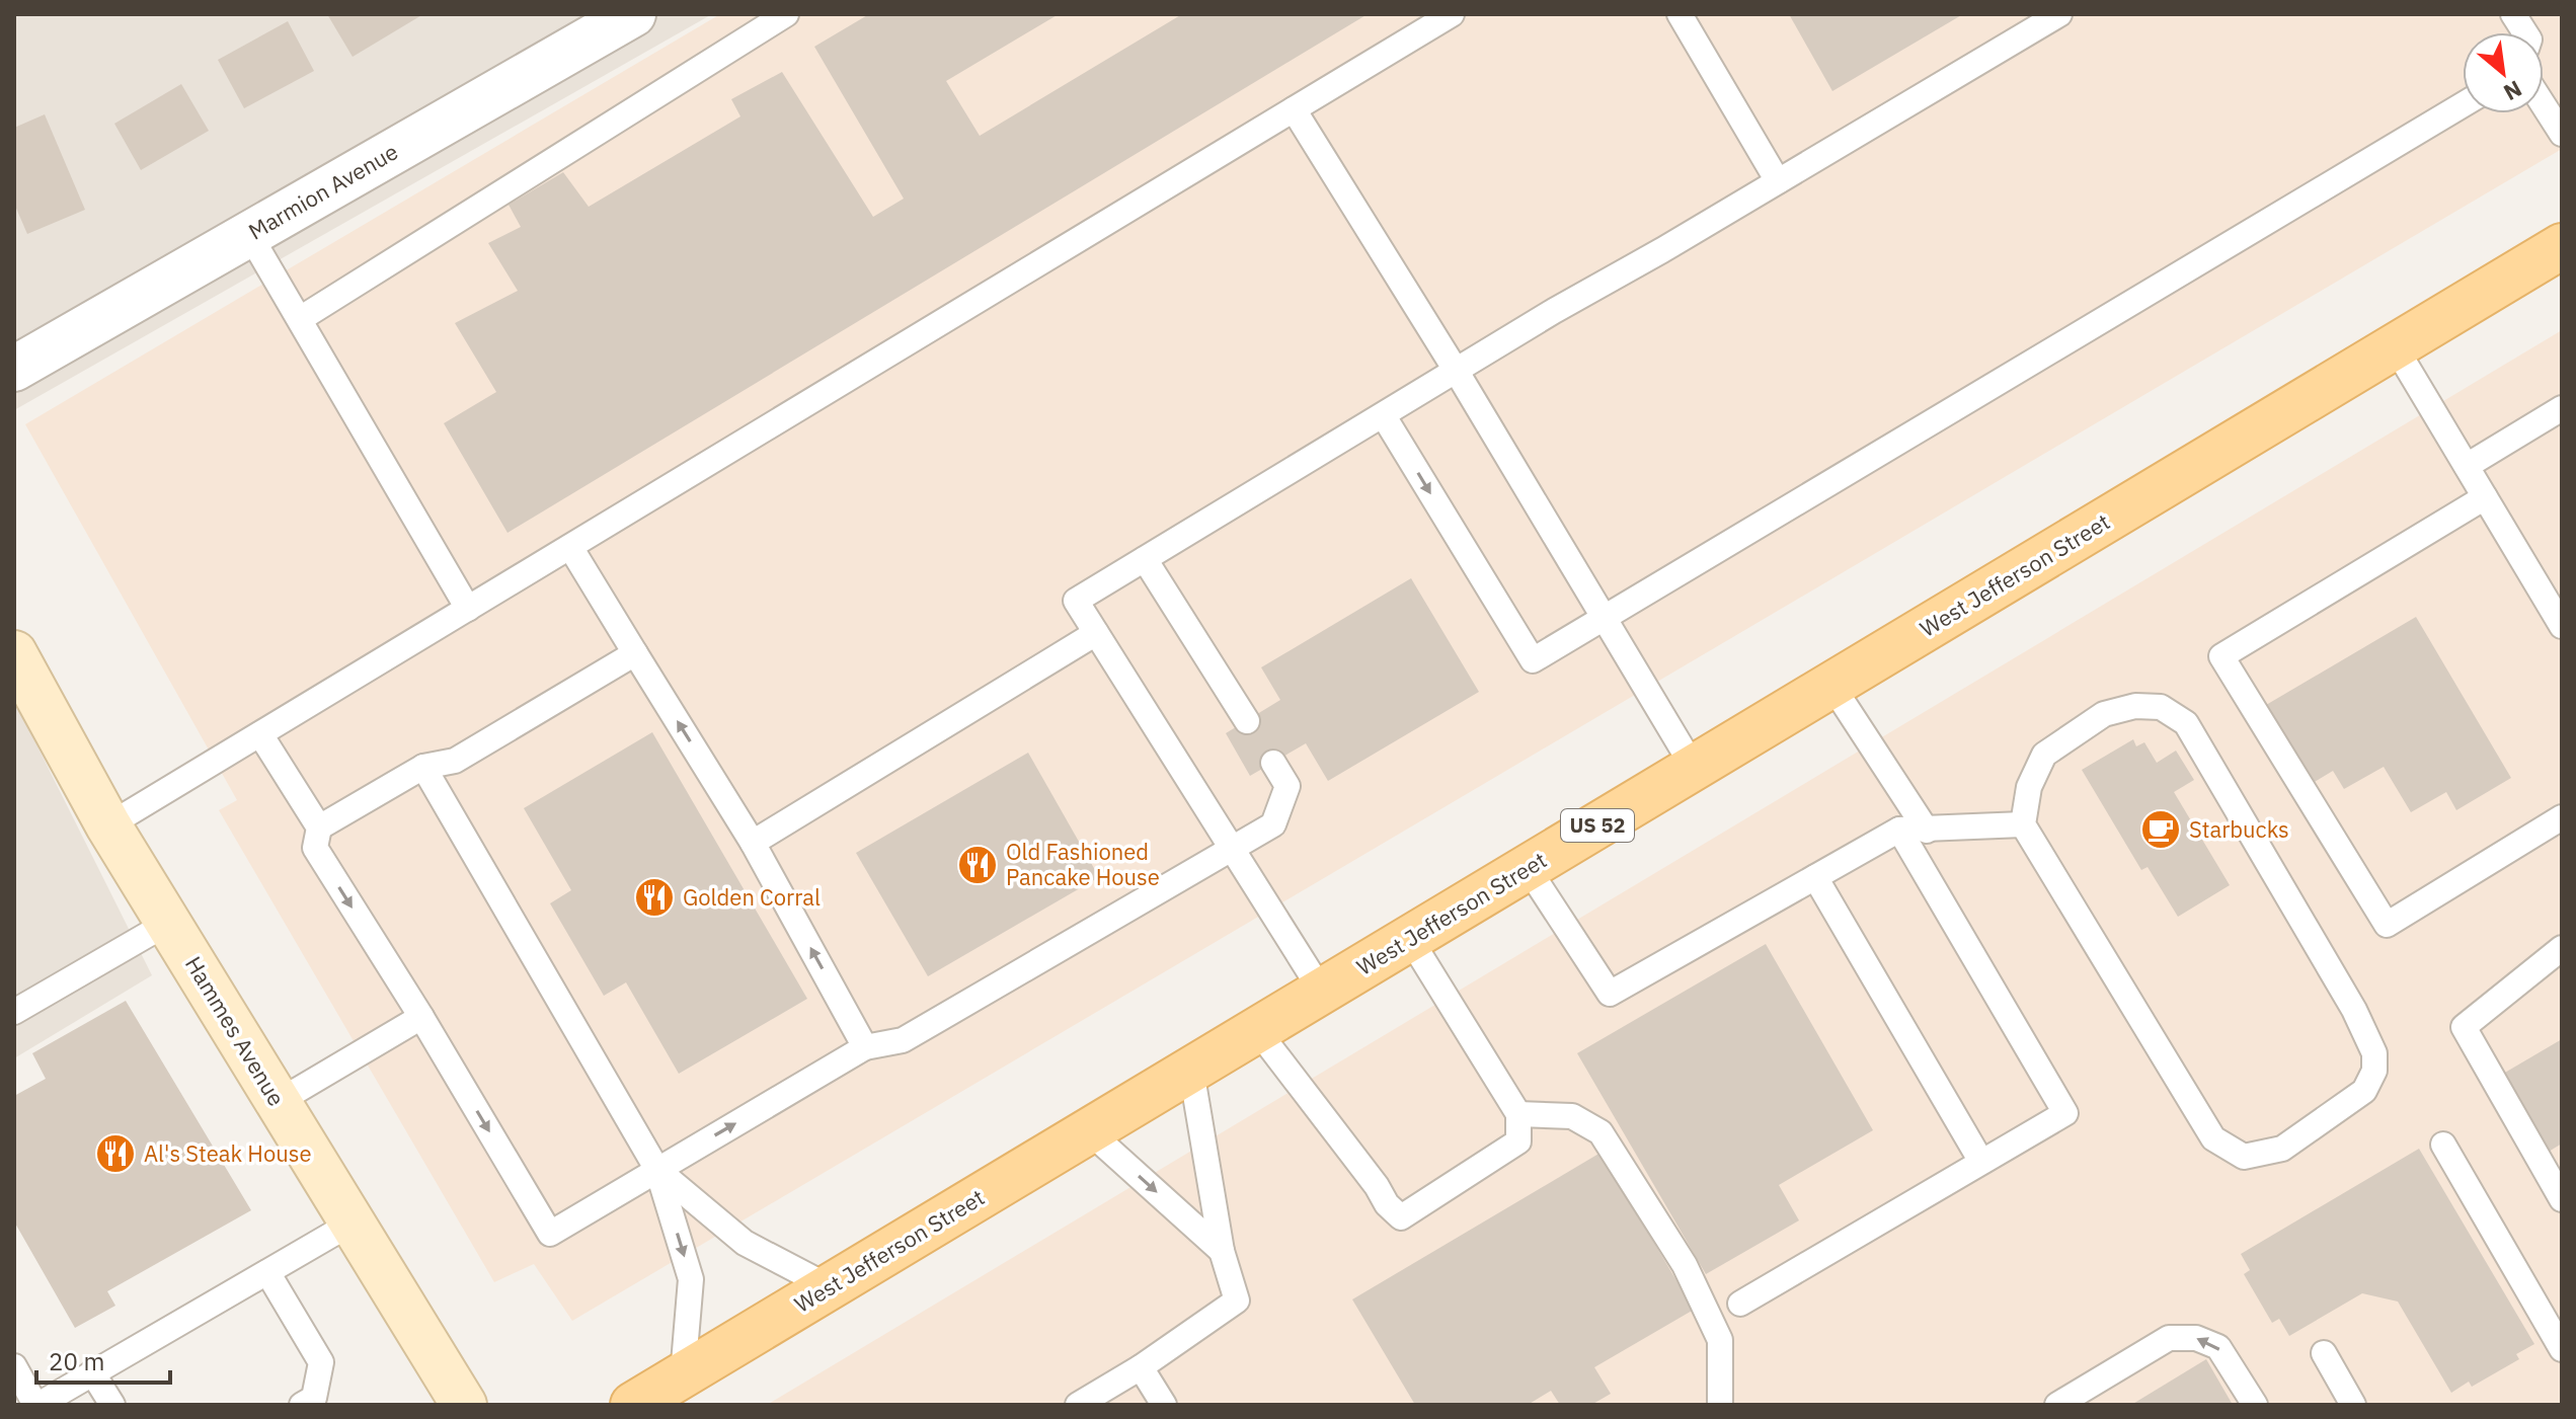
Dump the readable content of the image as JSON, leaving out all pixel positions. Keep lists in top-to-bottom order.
{
  "streets": {
    "main road": ["West Jefferson Street", "US 52"],
    "street": ["Marmion Avenue", "Hammes Avenue"]
  },
  "places": {
    "cafe": ["Starbucks"],
    "restaurant": ["Old Fashioned Pancake House", "Golden Corral", "Al's Steak House"]
  },
  "scale_bar": "20 m",
  "north": "bottom right"
}
